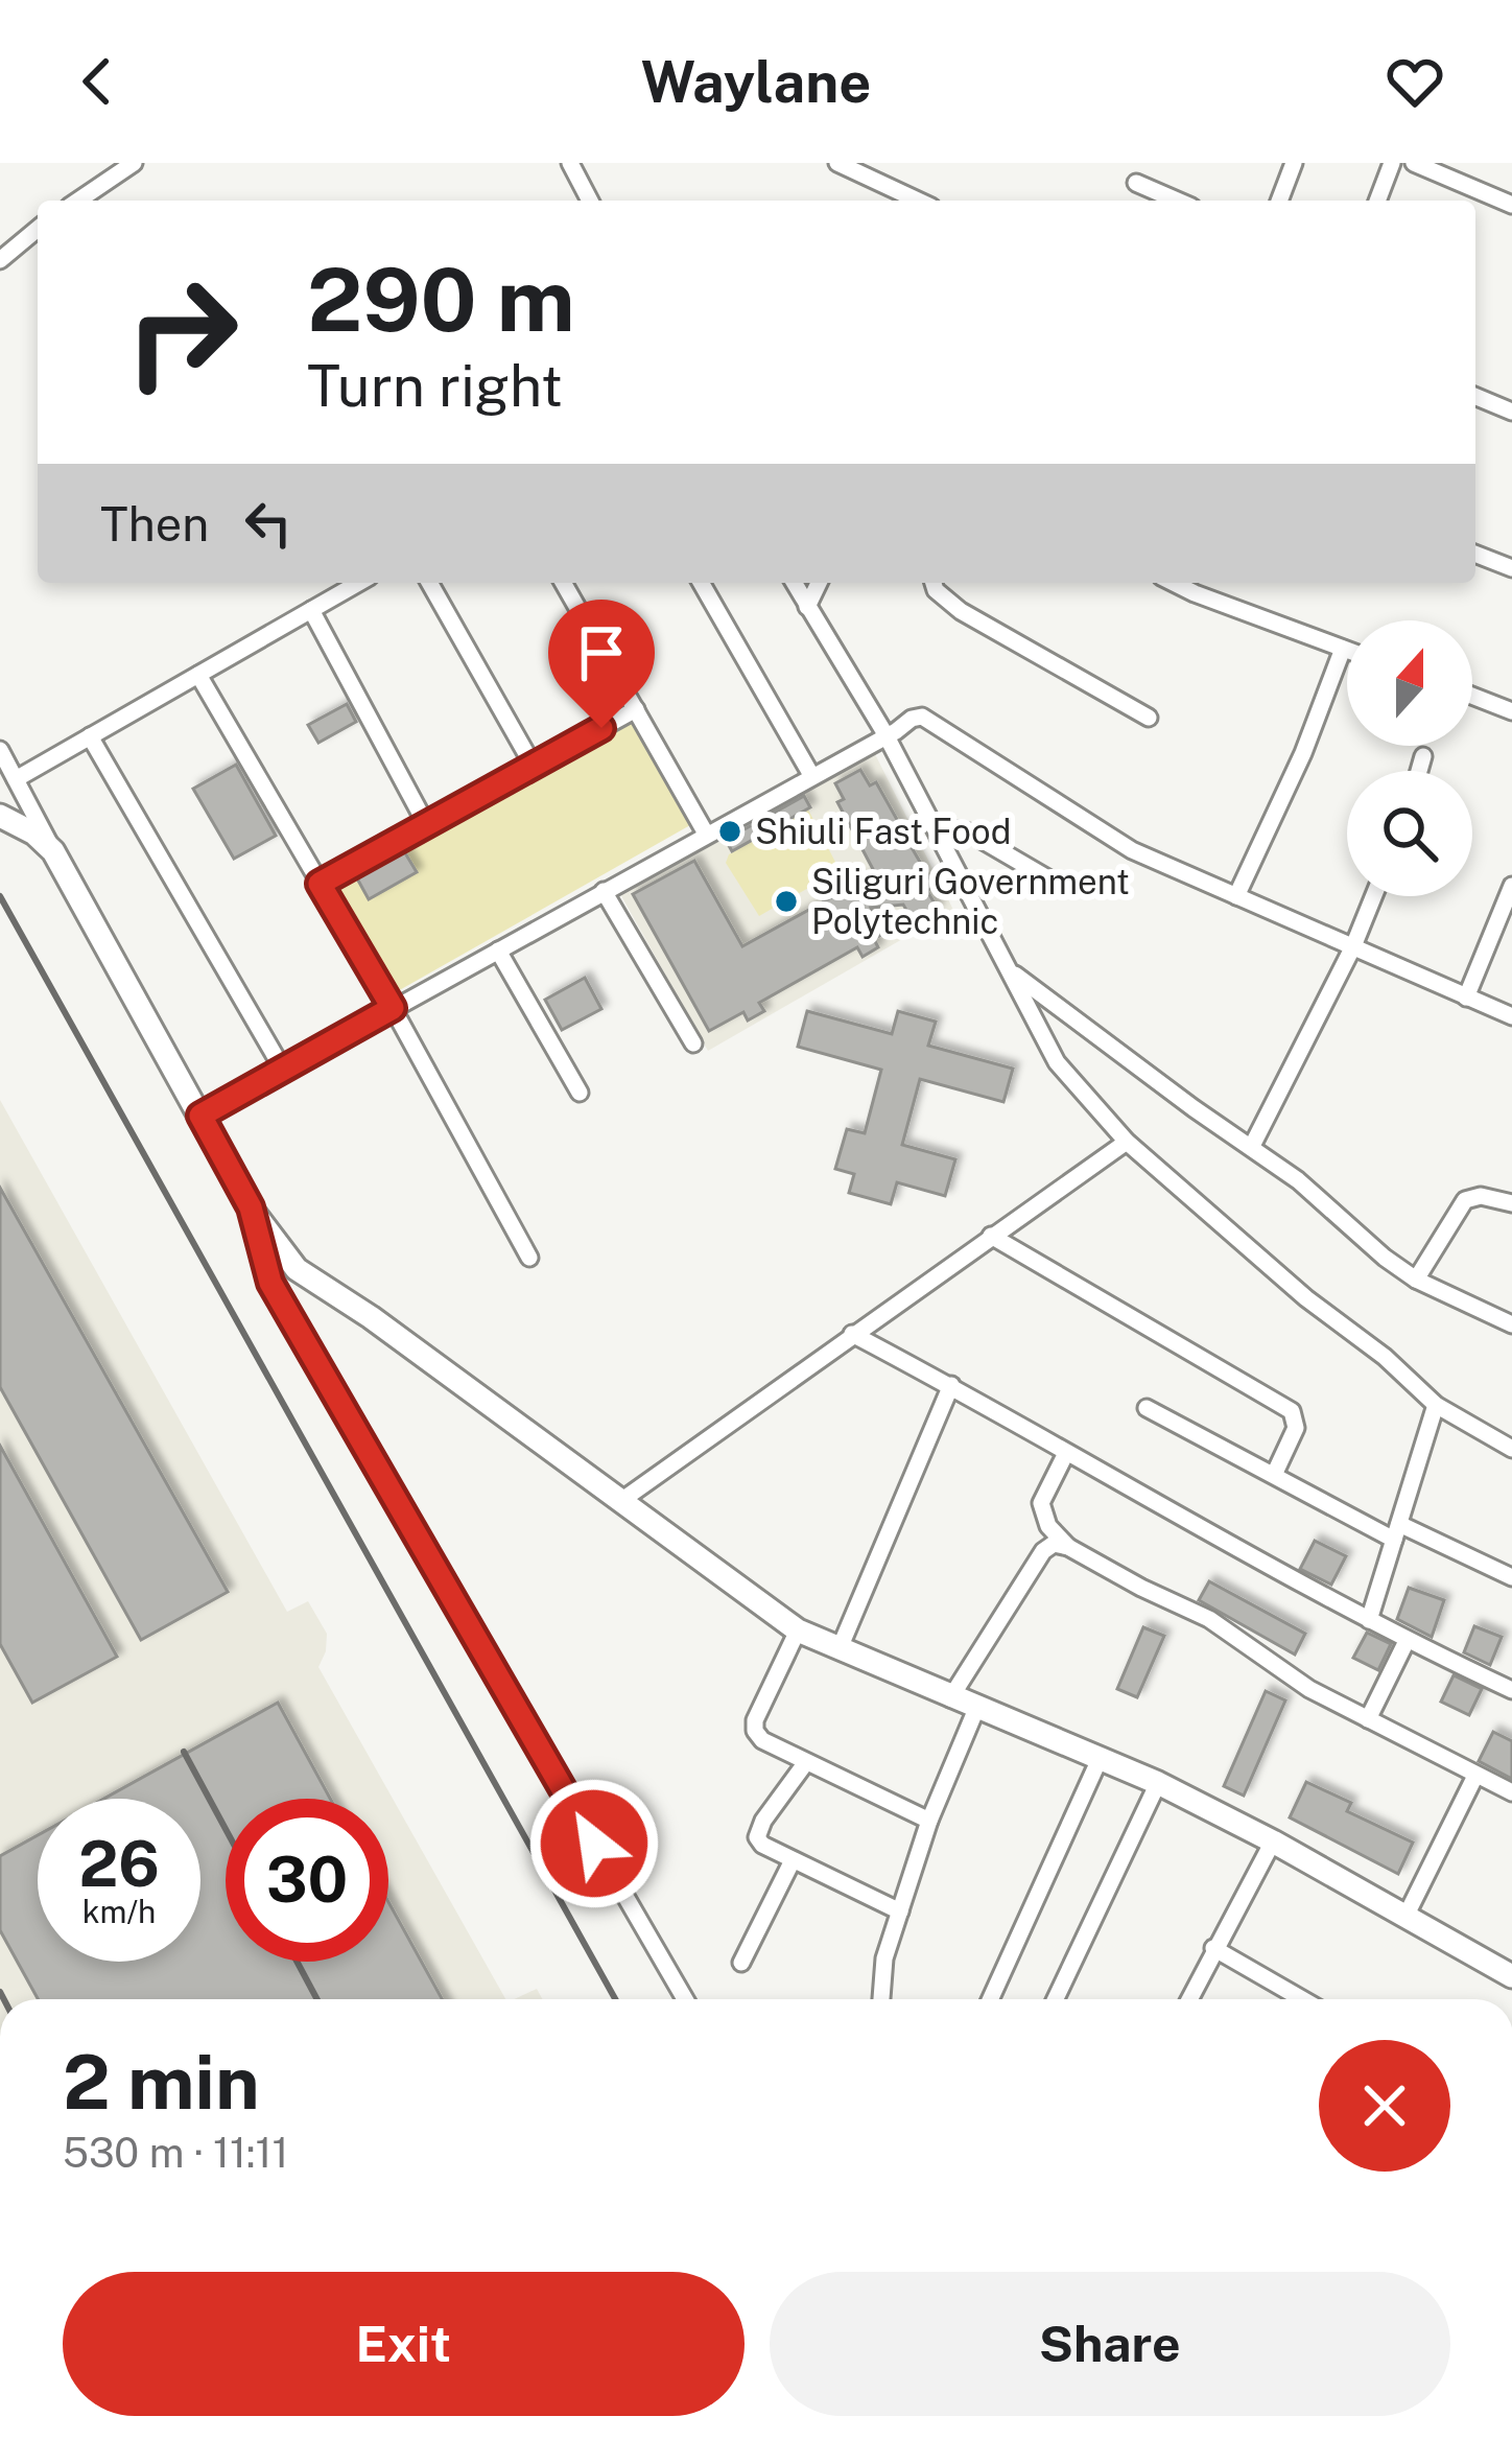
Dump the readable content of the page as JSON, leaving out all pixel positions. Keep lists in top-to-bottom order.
{
  "places": ["Shiuli Fast Food", "Siliguri Government Polytechnic"],
  "north": "top",
  "page": {
    "header": "Waylane",
    "turn": ["290 m", "Turn right"],
    "then": "Then",
    "speed": "26 km/h",
    "limit": "30",
    "heading": ["2 min", "530 m · 11:11"],
    "buttons": ["Exit", "Share"]
  }
}
